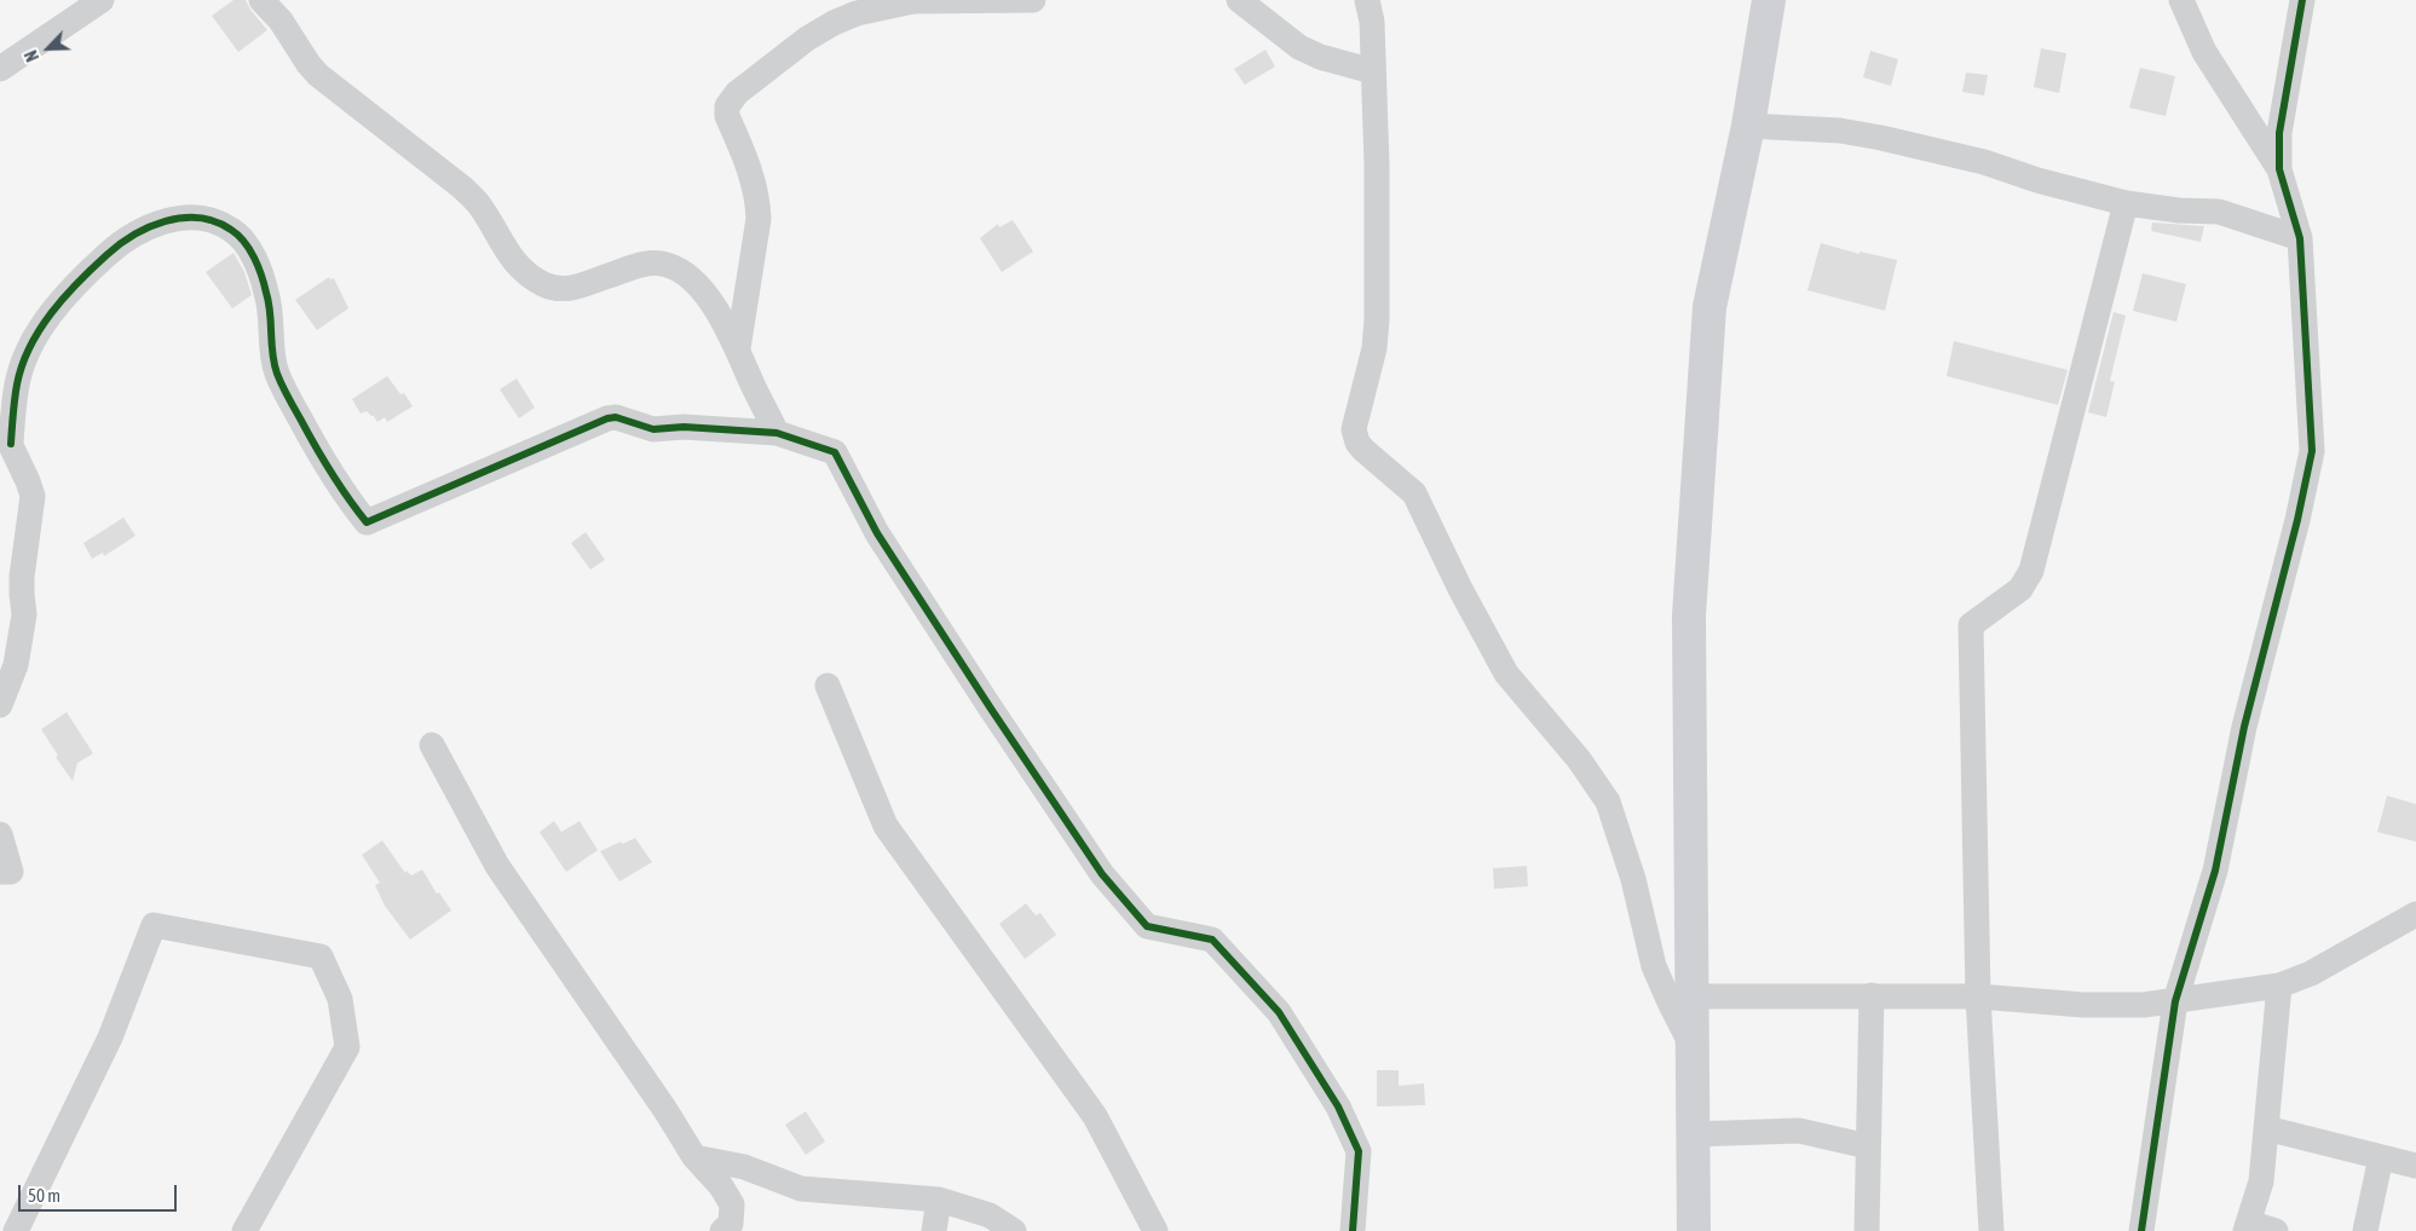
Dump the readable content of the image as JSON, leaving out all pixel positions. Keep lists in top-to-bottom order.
{
  "scale_bar": "50 m",
  "north": "bottom left"
}
